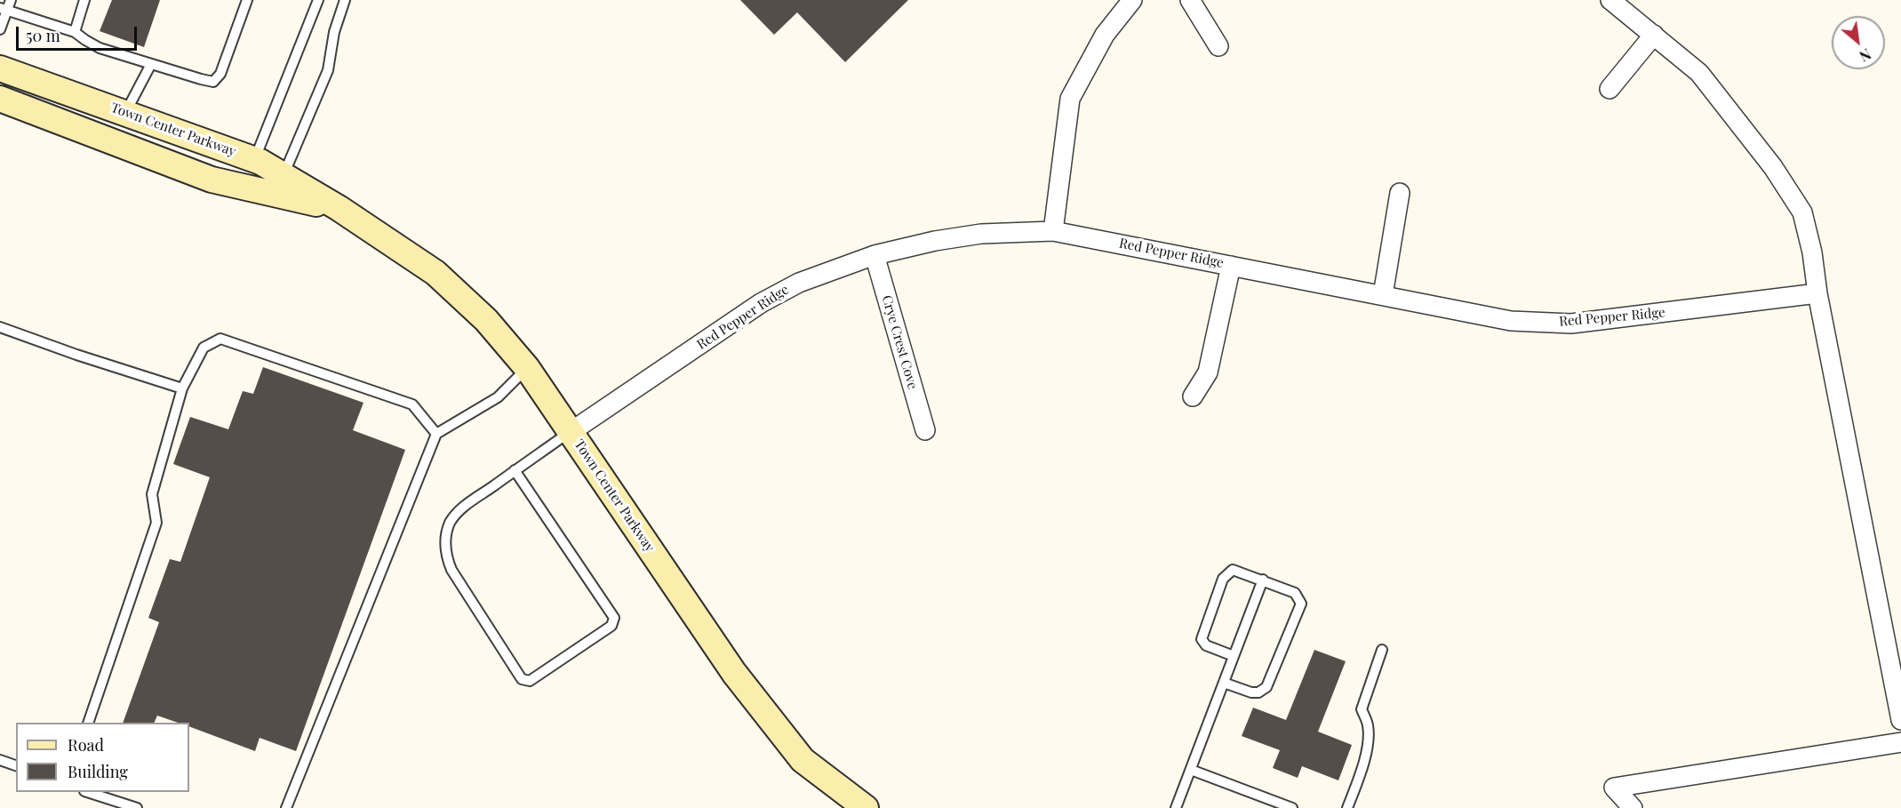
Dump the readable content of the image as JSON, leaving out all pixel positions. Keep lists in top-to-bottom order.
{
  "streets": {
    "street": ["Town Center Parkway", "Red Pepper Ridge", "Crye Crest Cove"]
  },
  "crossings": [
    ["Town Center Parkway", "Red Pepper Ridge"],
    ["Red Pepper Ridge", "Crye Crest Cove"]
  ],
  "legend": ["Road", "Building"],
  "scale_bar": "50 m",
  "north": "bottom right"
}
